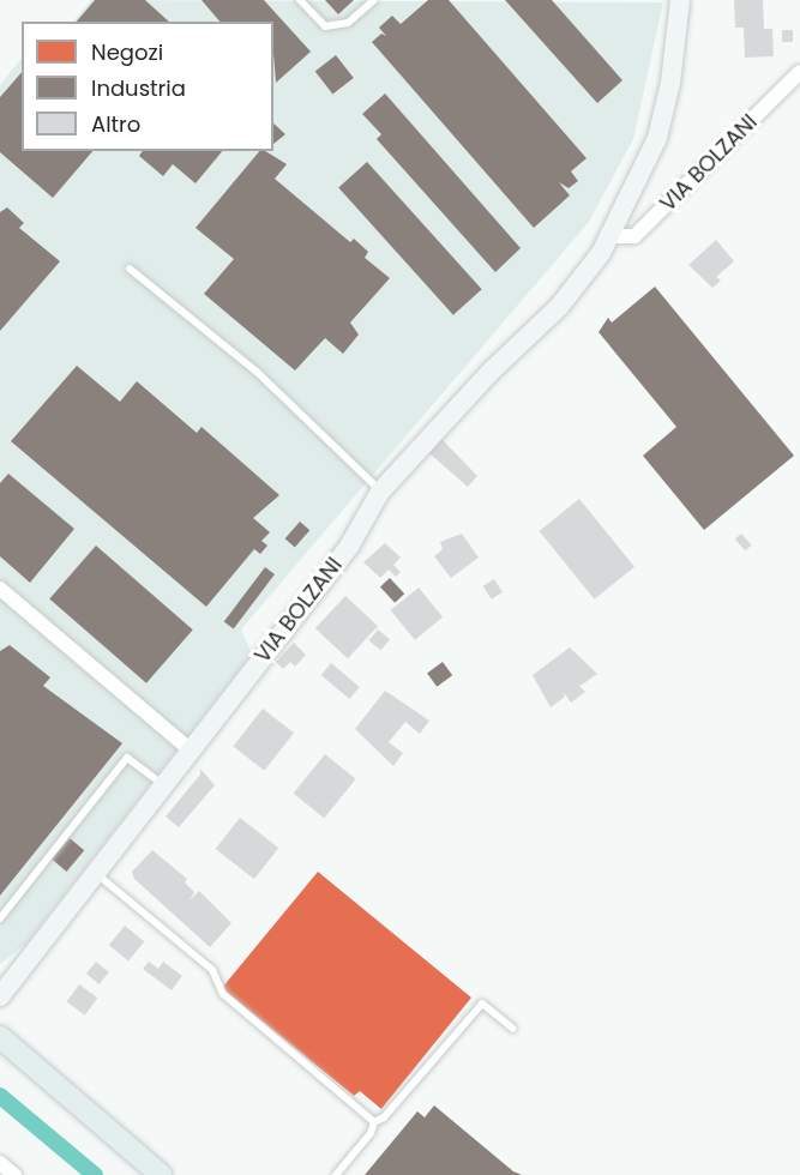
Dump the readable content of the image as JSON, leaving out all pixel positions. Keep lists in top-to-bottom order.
{
  "streets": {
    "street": ["VIA BOLZANI"]
  },
  "legend": ["Negozi", "Industria", "Altro"]
}
